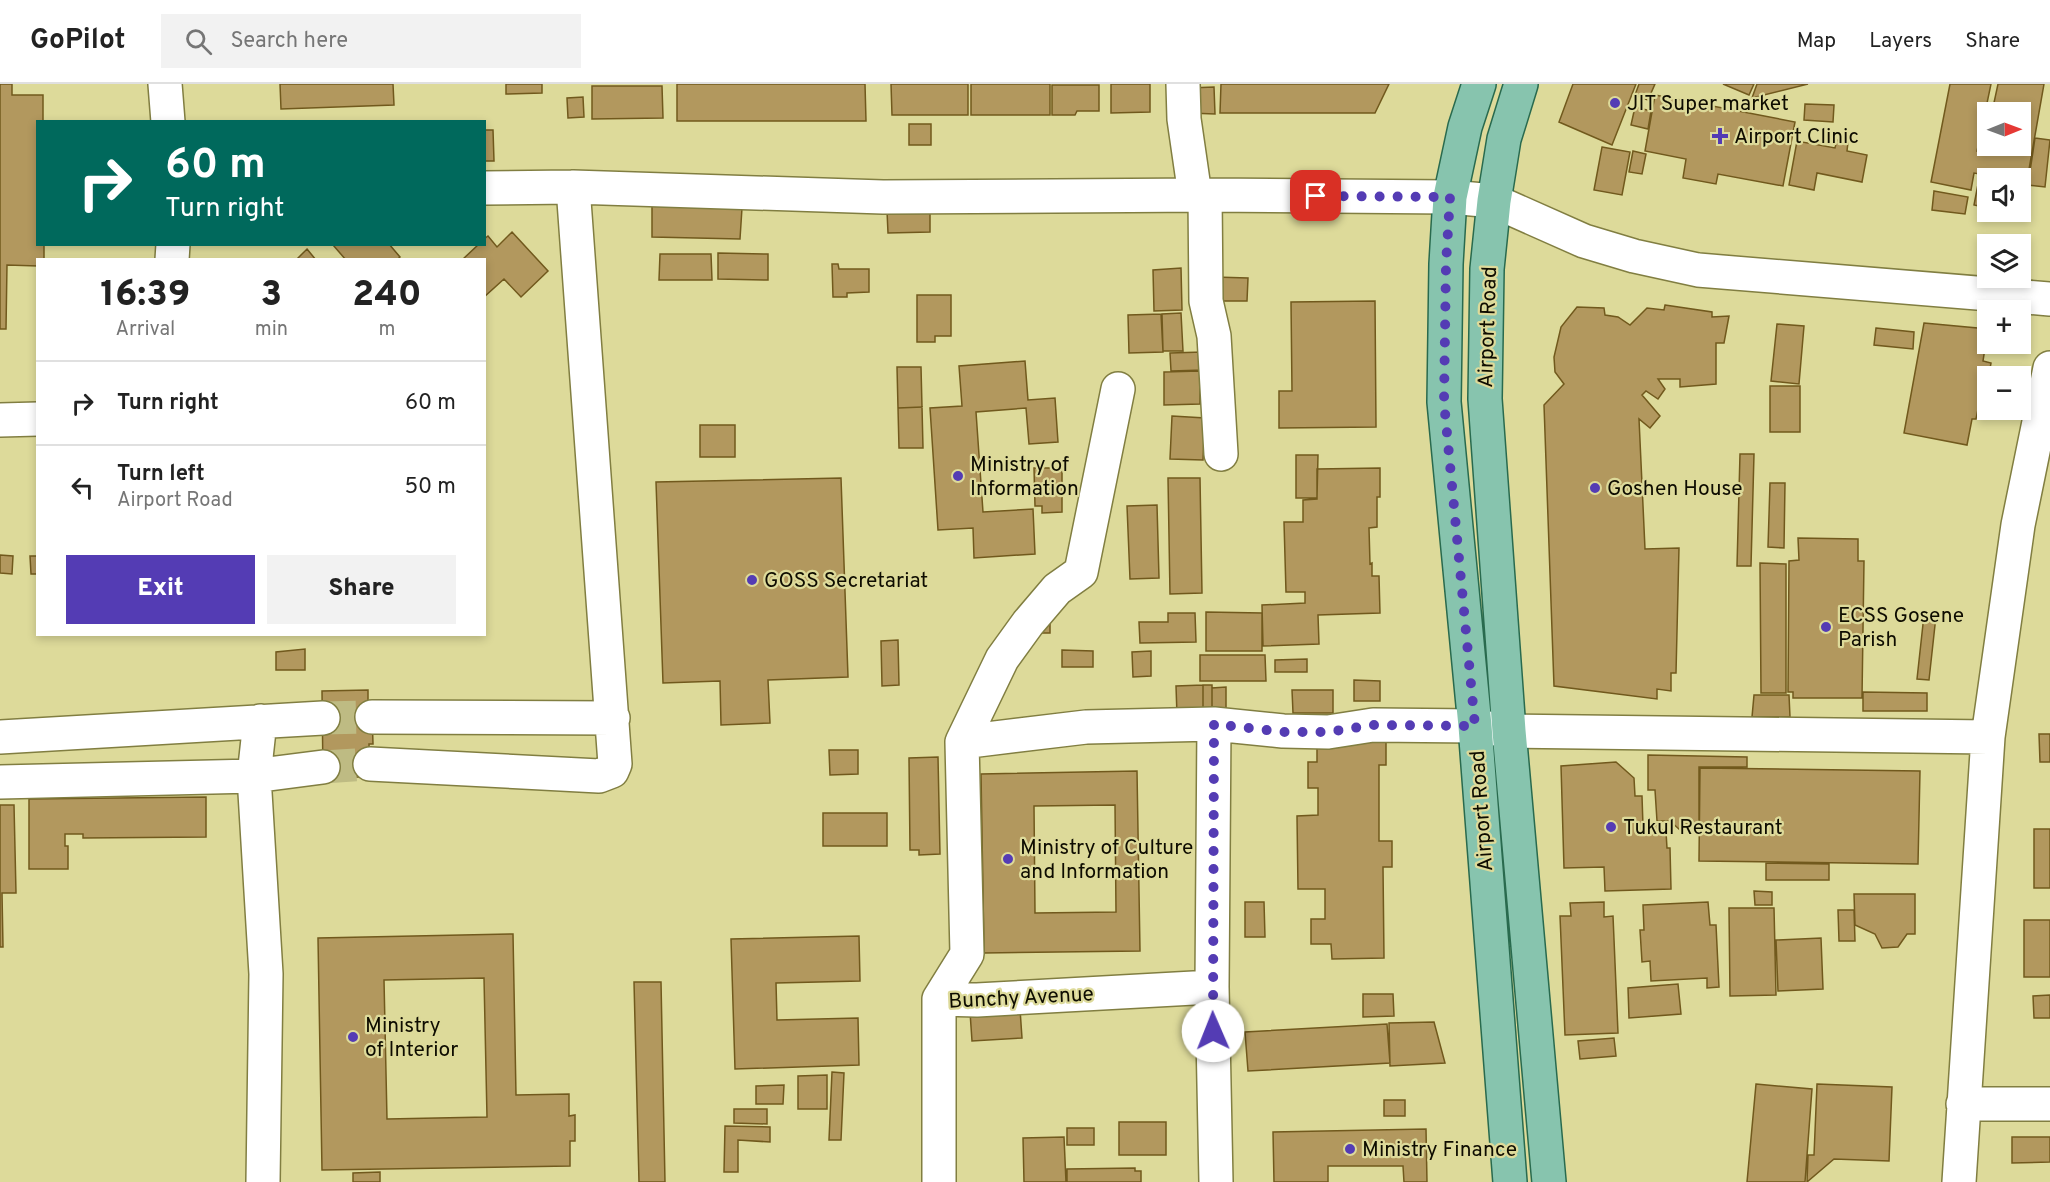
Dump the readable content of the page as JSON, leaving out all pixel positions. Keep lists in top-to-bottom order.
{
  "streets": {
    "main road": ["Airport Road"],
    "street": ["Bunchy Avenue"]
  },
  "places": {
    "other": [
      "JIT Super market",
      "Ministry of Information",
      "Goshen House",
      "GOSS Secretariat",
      "ECSS Gosene Parish",
      "Tukul Restaurant",
      "Ministry of Culture and Information",
      "Ministry of Interior",
      "Ministry Finance"
    ],
    "health": ["Airport Clinic"]
  },
  "north": "right",
  "page": {
    "header": "GoPilot",
    "search": "Search here",
    "nav": ["Map", "Layers", "Share"],
    "map_buttons": ["+", "−"],
    "turn": ["60 m", "Turn right"],
    "eta": [
      "16:39",
      "Arrival",
      "3",
      "min",
      "240",
      "m"
    ],
    "list": [
      {
        "name": "Turn right",
        "value": "60 m"
      },
      {
        "name": "Turn left",
        "note": "Airport Road",
        "value": "50 m"
      }
    ],
    "buttons": ["Exit", "Share"]
  }
}
